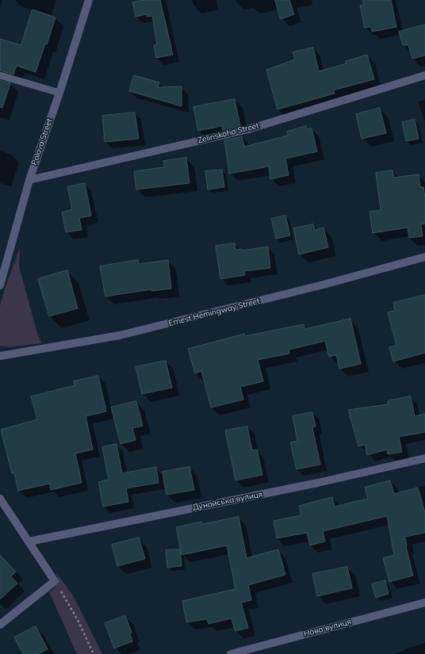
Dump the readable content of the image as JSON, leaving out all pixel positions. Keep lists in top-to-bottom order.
{
  "streets": {
    "street": [
      "Zelinskoho Street",
      "Polova Street",
      "Ernest Hemingway Street",
      "Дунайська вулиця",
      "Нова вулиця"
    ]
  },
  "crossings": [
    ["Zelinskoho Street", "Polova Street"]
  ]
}
